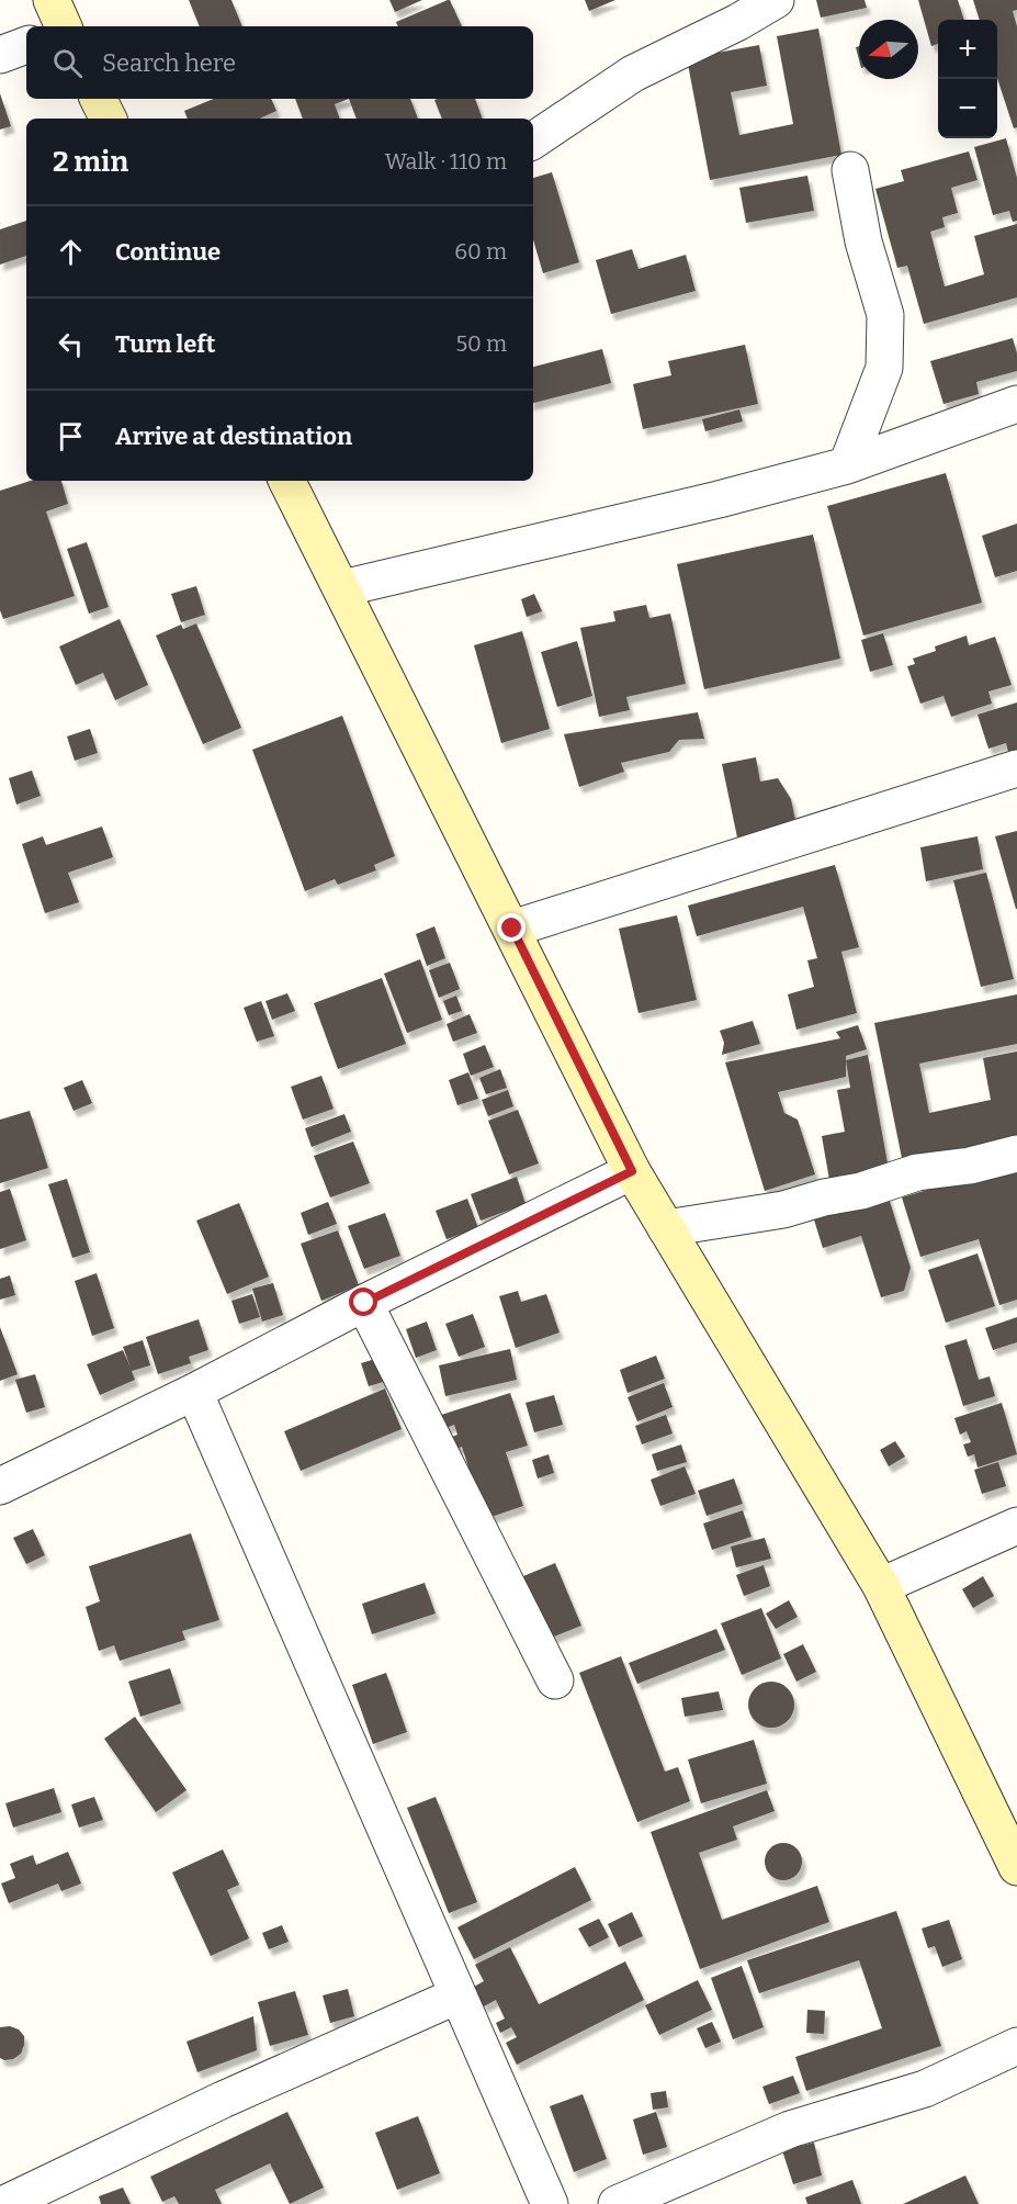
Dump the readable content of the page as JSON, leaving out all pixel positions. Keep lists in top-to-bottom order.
{
  "north": "left",
  "page": {
    "map_buttons": ["+", "−"],
    "search": "Search here",
    "heading": ["2 min", "Walk · 110 m"],
    "list": [
      ["Continue", "60 m"],
      ["Turn left", "50 m"],
      "Arrive at destination"
    ]
  }
}
